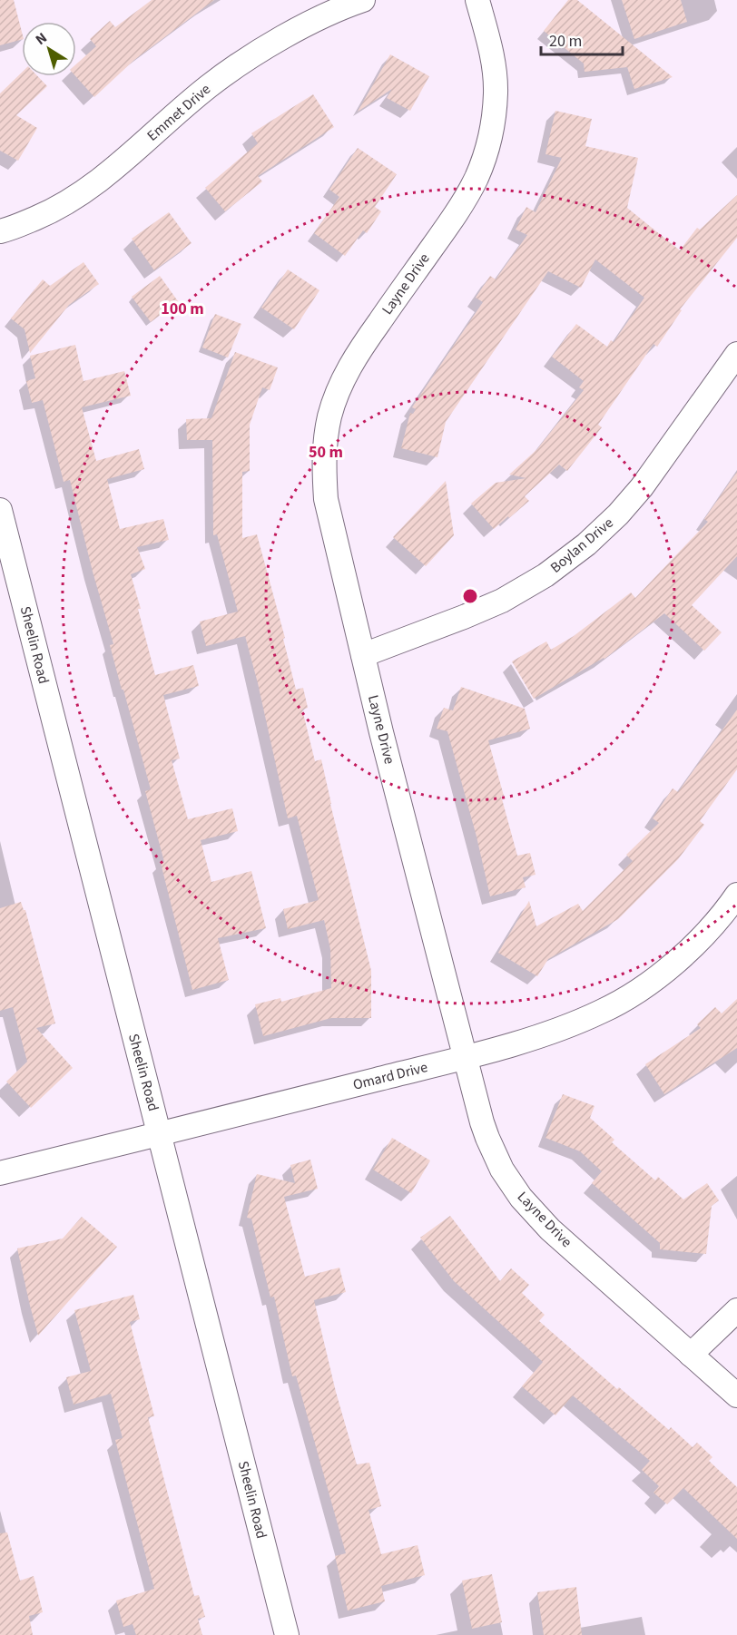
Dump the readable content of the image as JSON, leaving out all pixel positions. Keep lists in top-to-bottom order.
{
  "streets": {
    "street": [
      "Emmet Drive",
      "Layne Drive",
      "Boylan Drive",
      "Sheelin Road",
      "Omard Drive"
    ]
  },
  "crossings": [
    ["Layne Drive", "Boylan Drive"],
    ["Layne Drive", "Omard Drive"],
    ["Sheelin Road", "Omard Drive"]
  ],
  "scale_bar": "20 m",
  "north": "top left",
  "rings": ["100 m", "50 m"]
}
